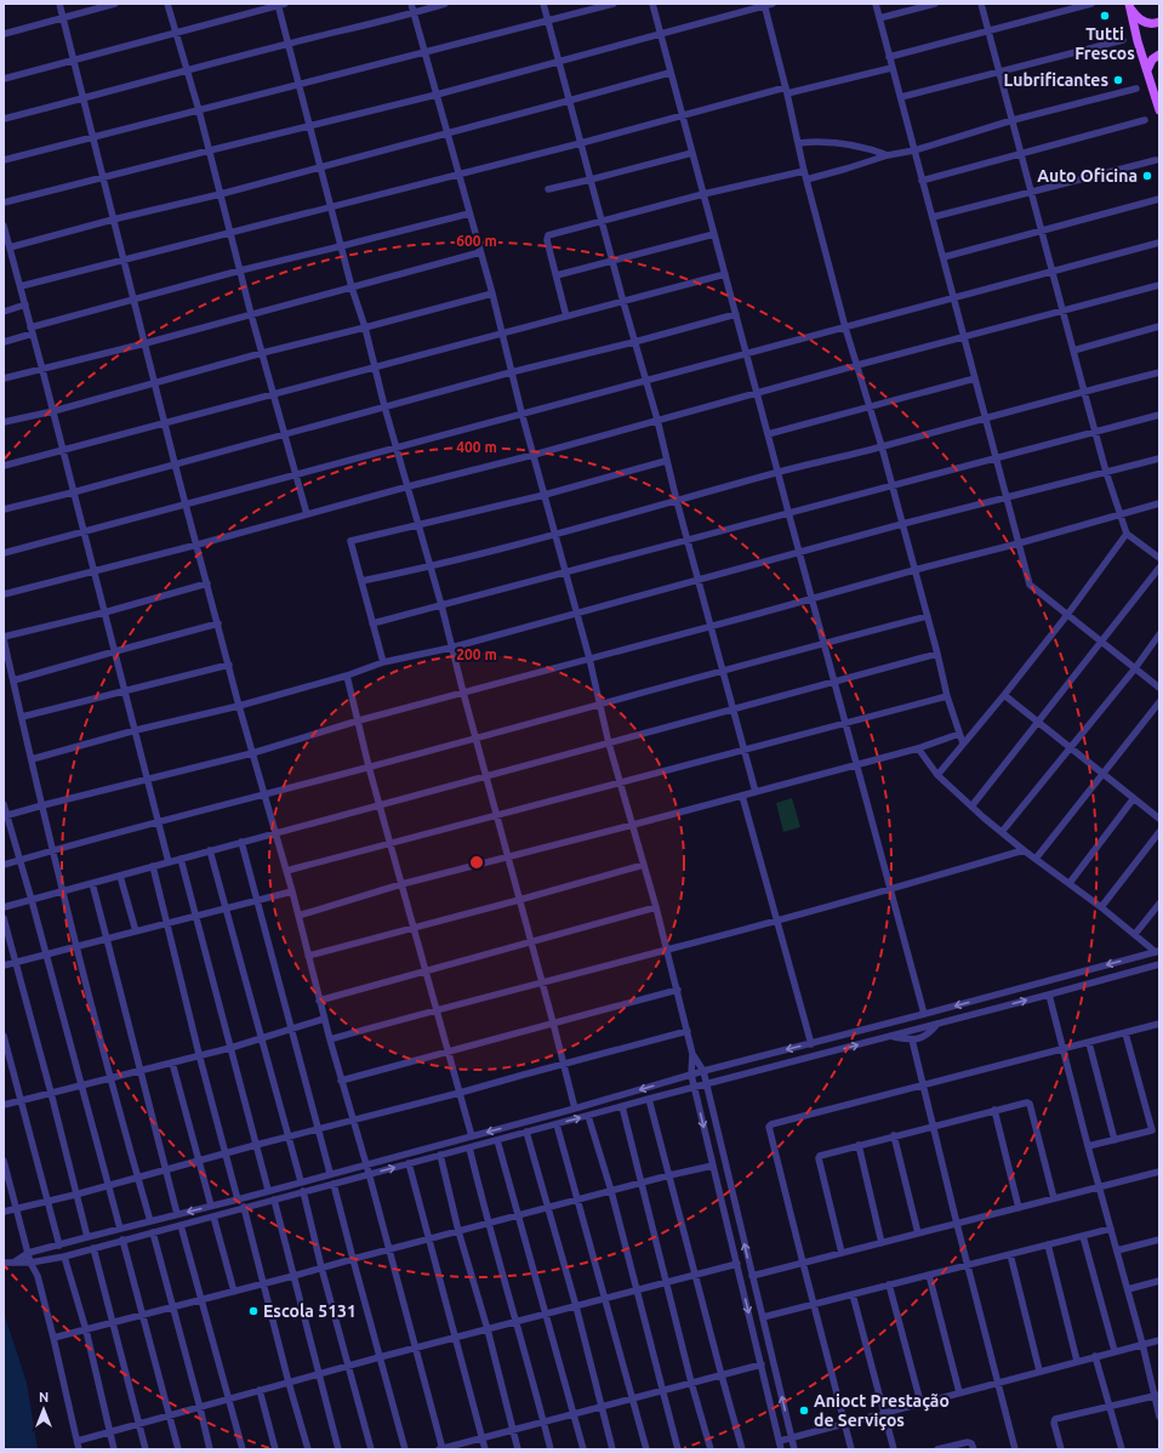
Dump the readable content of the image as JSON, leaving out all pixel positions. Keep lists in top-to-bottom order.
{
  "places": [
    "Tutti Frescos",
    "Lubrificantes",
    "Auto Oficina",
    "Escola 5131",
    "Anioct Prestação de Serviços"
  ],
  "north": "top",
  "rings": ["600 m", "400 m", "200 m"]
}
